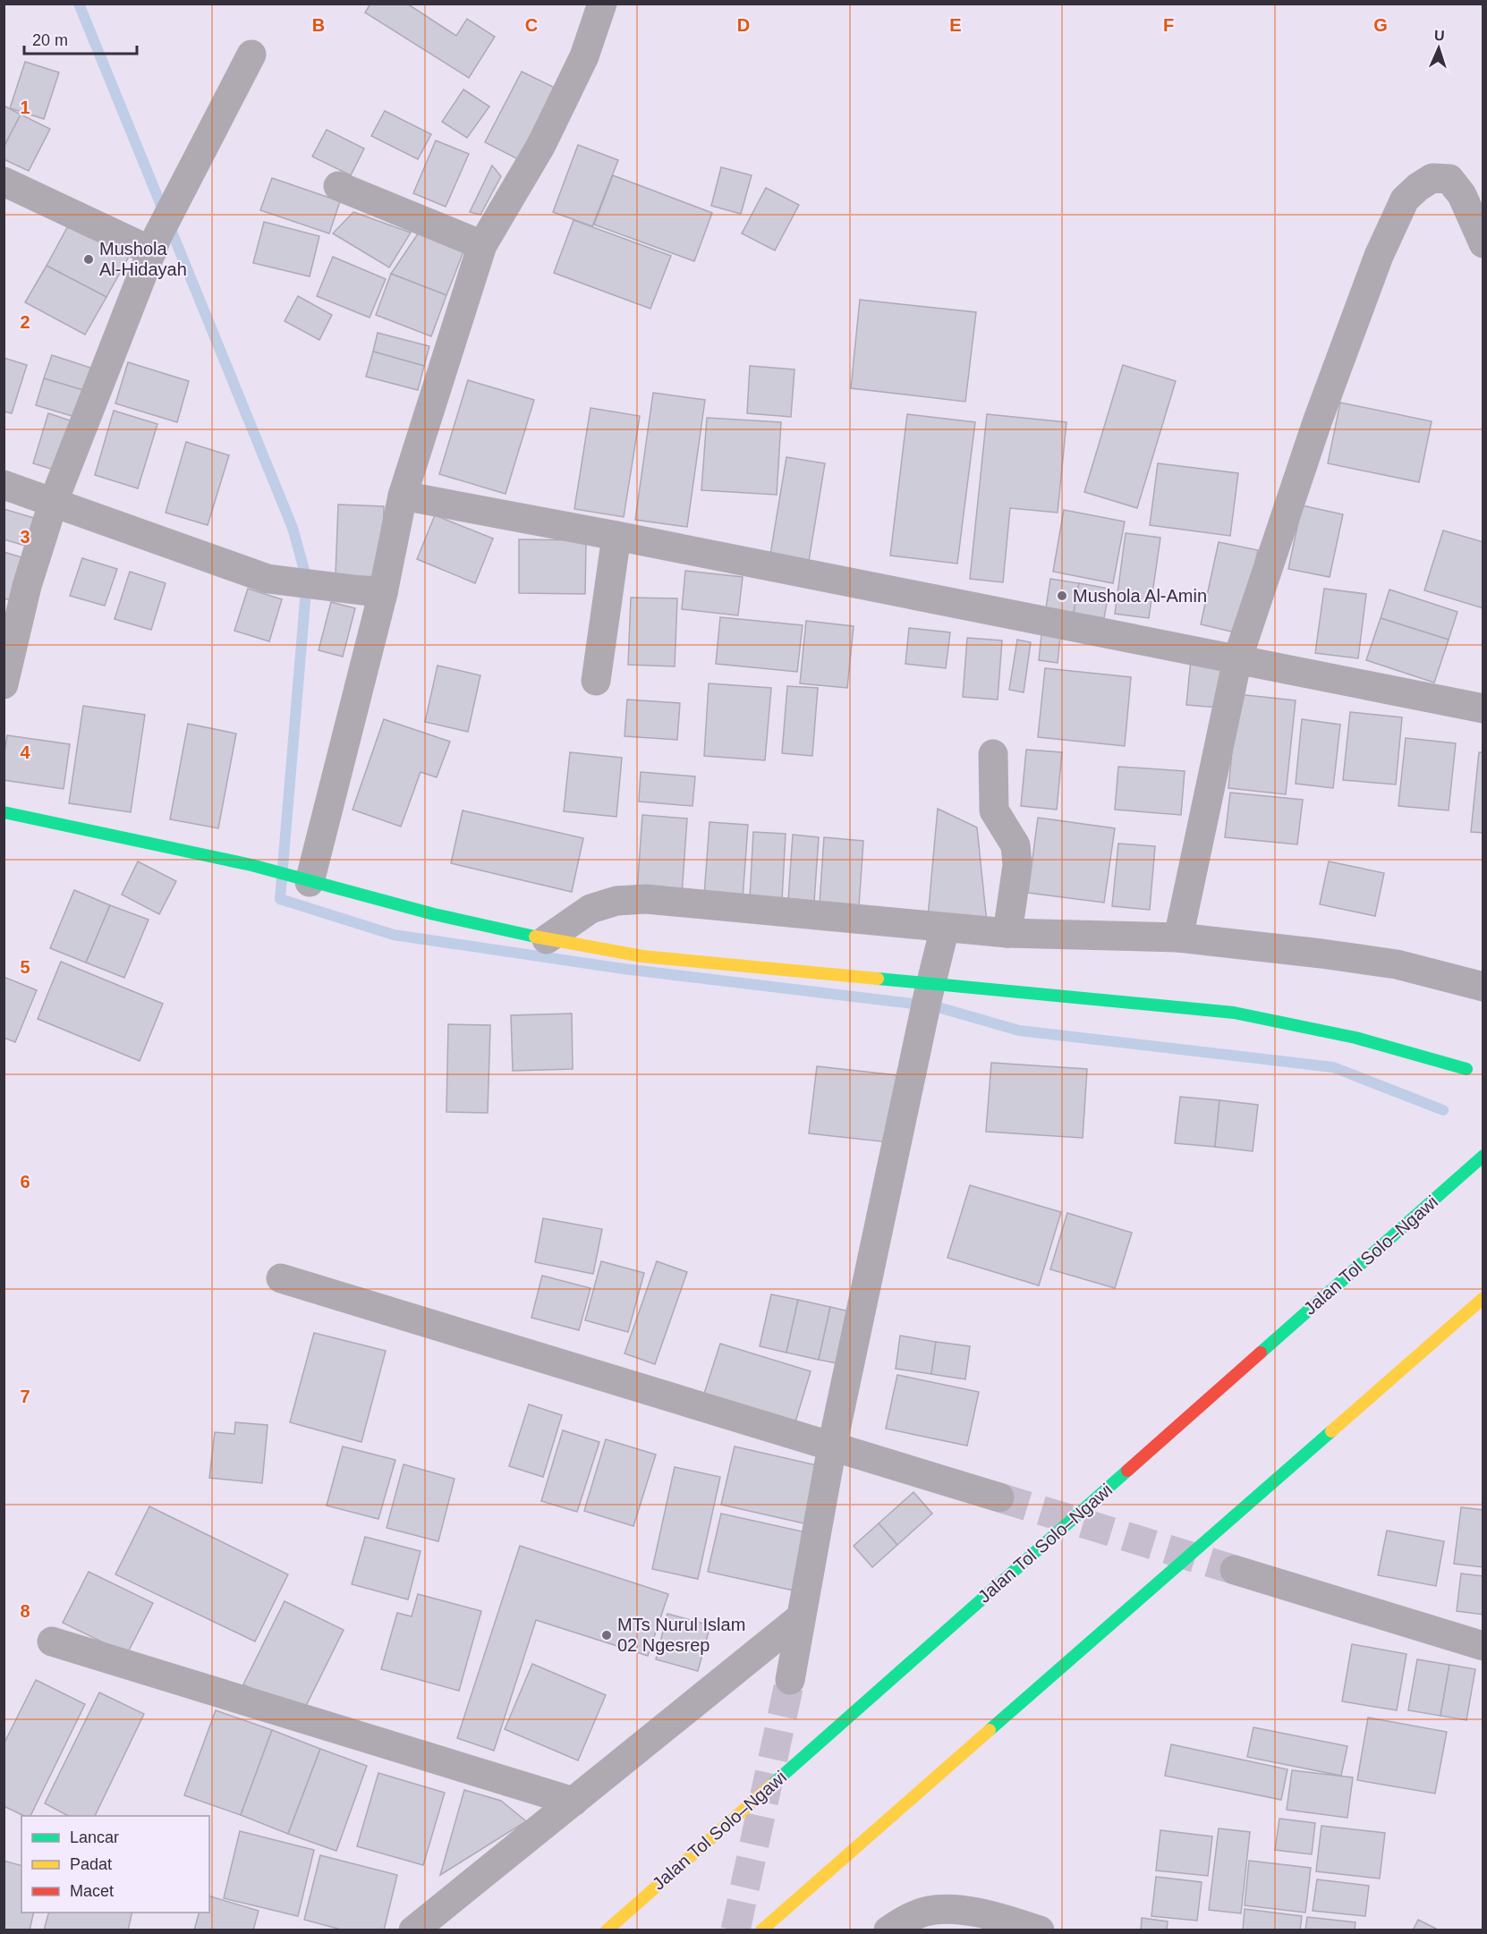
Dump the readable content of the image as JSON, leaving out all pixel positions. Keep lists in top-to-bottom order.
{
  "streets": {
    "main road": ["Jalan Tol Solo–Ngawi"]
  },
  "places": ["Mushola Al-Hidayah", "Mushola Al-Amin", "MTs Nurul Islam 02 Ngesrep"],
  "legend": ["Lancar", "Padat", "Macet"],
  "scale_bar": "20 m",
  "north": "top",
  "grid": {
    "columns": [
      "B",
      "C",
      "D",
      "E",
      "F",
      "G"
    ],
    "rows": [
      "1",
      "2",
      "3",
      "4",
      "5",
      "6",
      "7",
      "8"
    ]
  }
}
